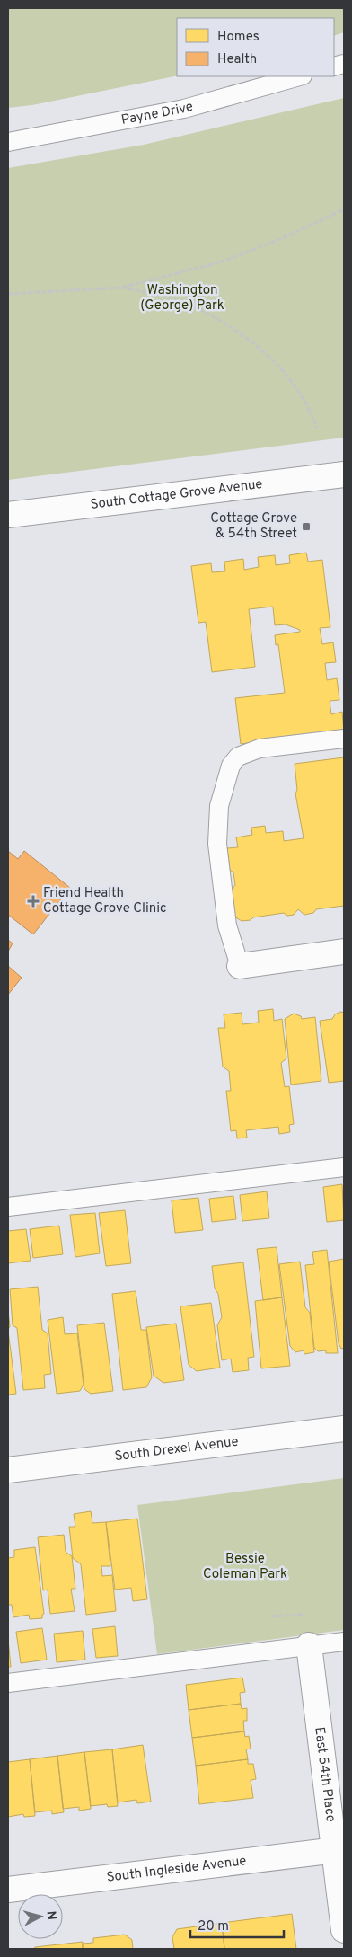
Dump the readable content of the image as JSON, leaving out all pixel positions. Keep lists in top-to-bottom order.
{
  "streets": {
    "street": [
      "South Cottage Grove Avenue",
      "South Drexel Avenue",
      "East 54th Place",
      "South Ingleside Avenue"
    ],
    "lane": ["Payne Drive"]
  },
  "crossings": [
    ["East 54th Place", "South Ingleside Avenue"]
  ],
  "parks": ["Washington (George) Park", "Bessie Coleman Park"],
  "places": {
    "transit": ["Cottage Grove & 54th Street"],
    "health": ["Friend Health Cottage Grove Clinic"]
  },
  "legend": ["Homes", "Health"],
  "scale_bar": "20 m",
  "north": "right"
}
